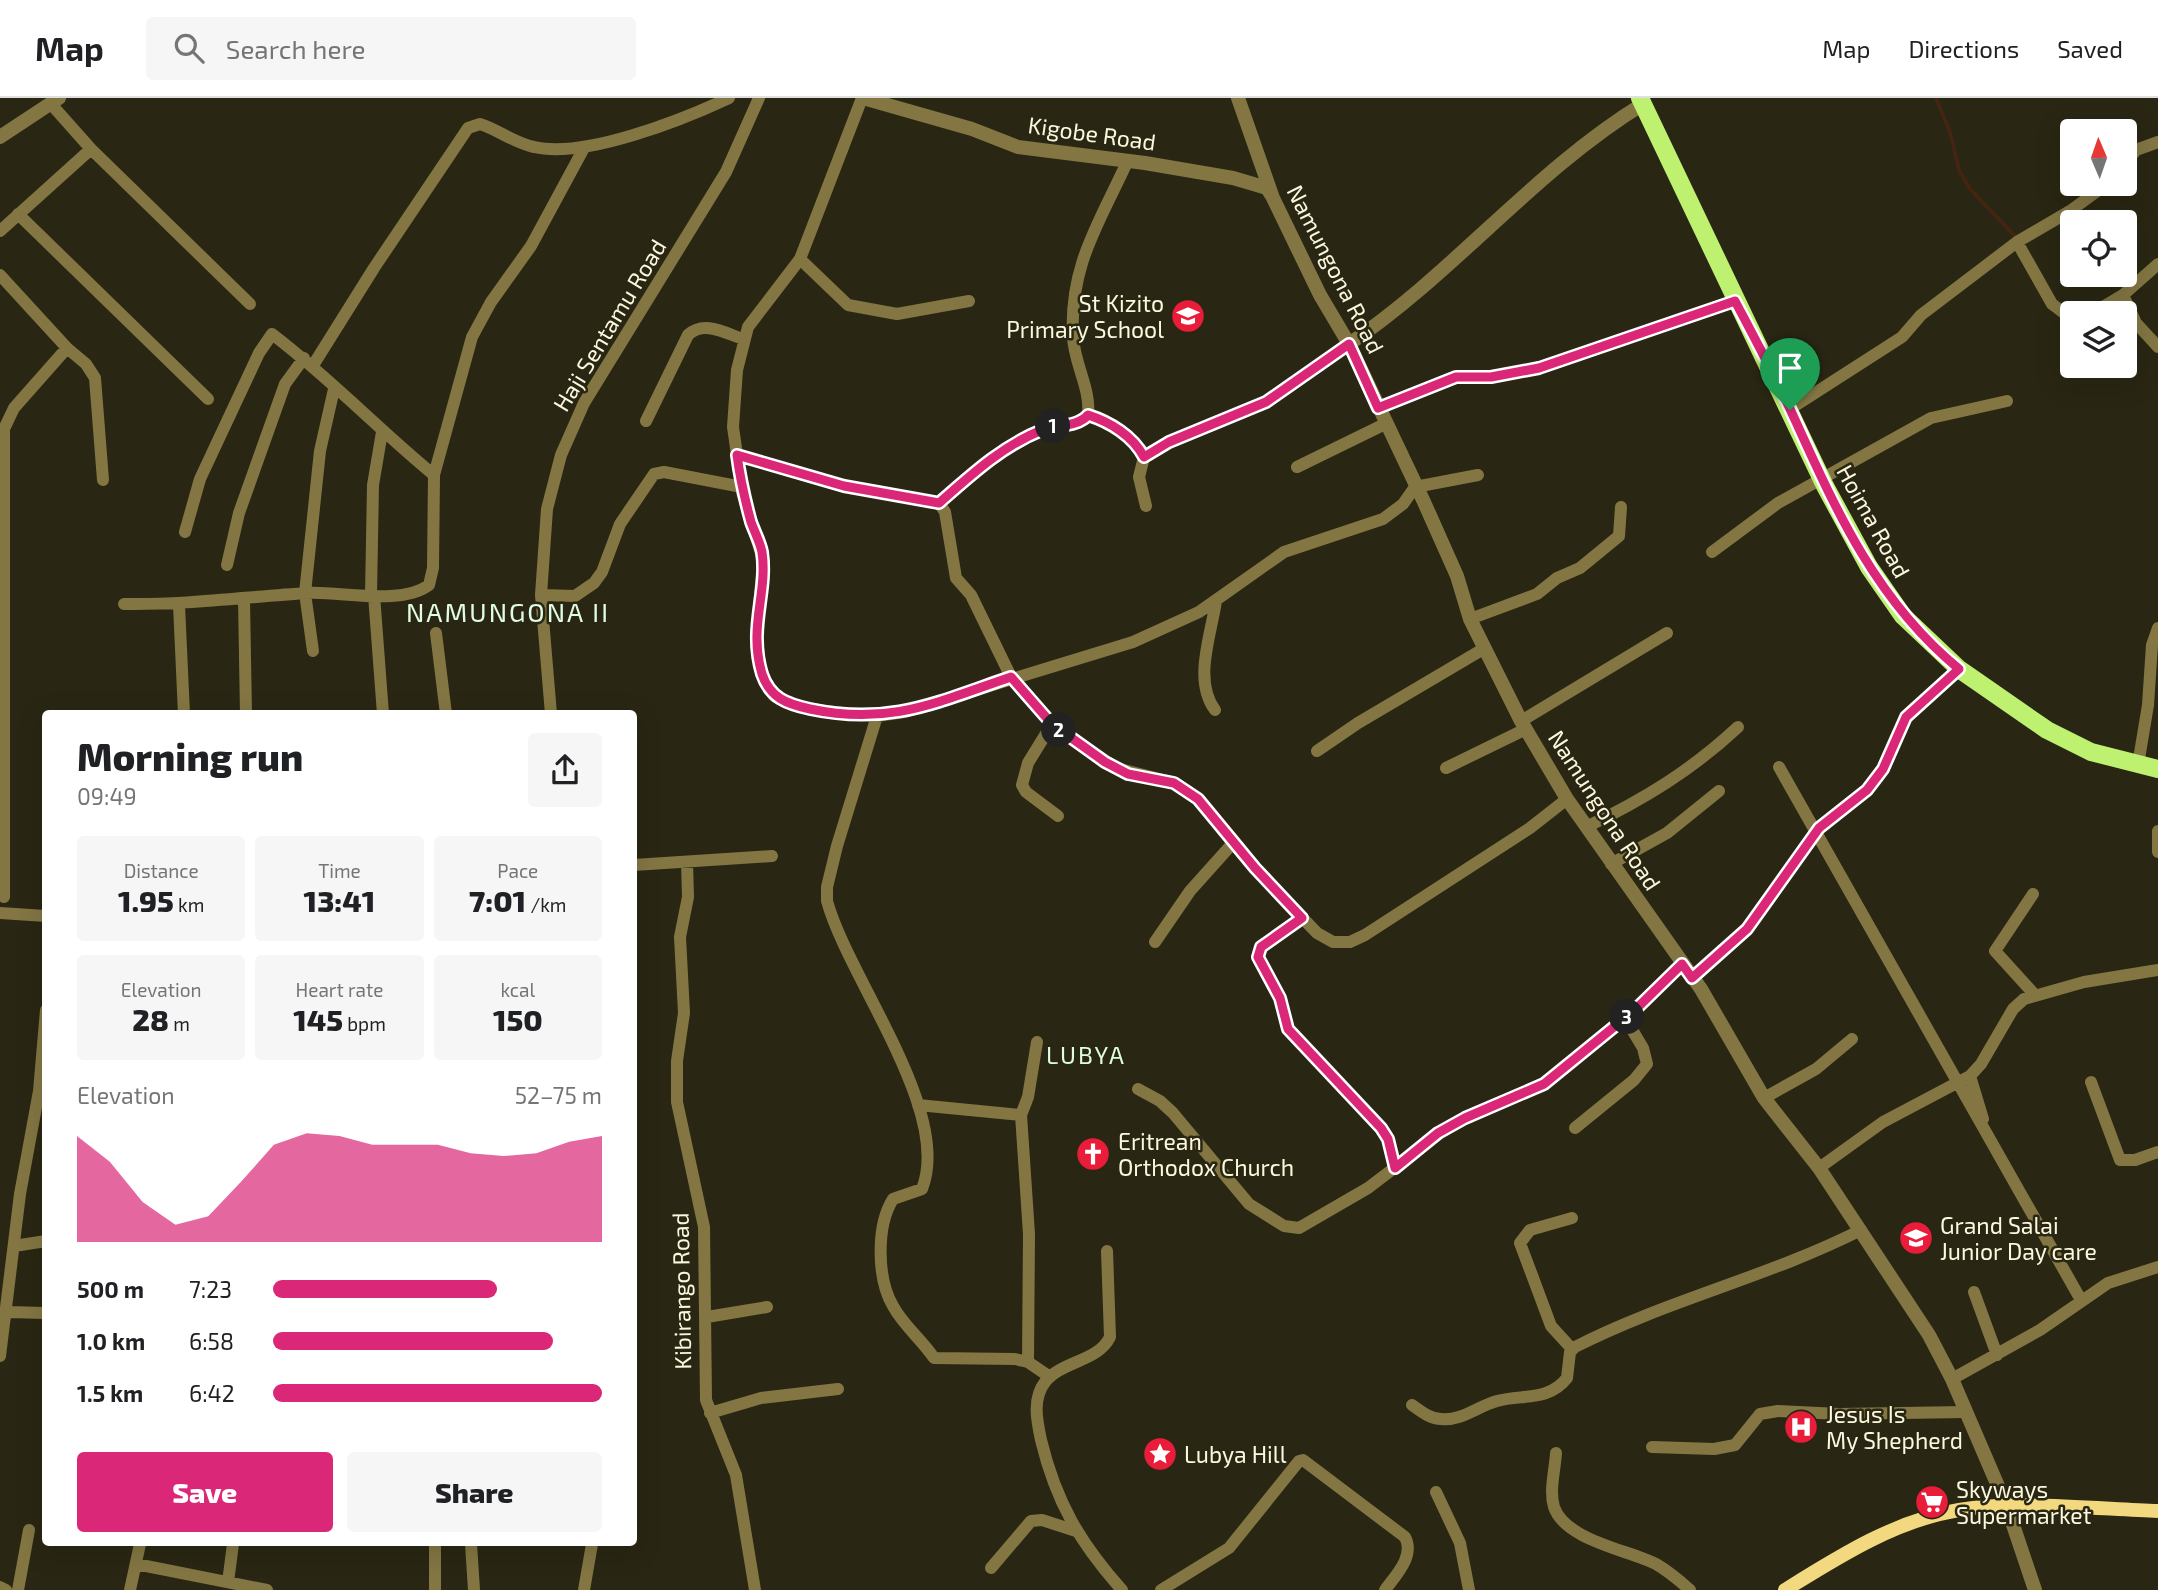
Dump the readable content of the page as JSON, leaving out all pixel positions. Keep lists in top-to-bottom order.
{
  "streets": {
    "main road": ["Hoima Road"],
    "street": [
      "Kigobe Road",
      "Namungona Road",
      "Haji Sentamu Road",
      "Kibirango Road"
    ]
  },
  "crossings": [
    ["Kigobe Road", "Namungona Road"]
  ],
  "districts": ["NAMUNGONA II", "LUBYA"],
  "places": {
    "school or university": ["St Kizito Primary School", "Grand Salai Junior Day care"],
    "church": ["Eritrean Orthodox Church"],
    "hospital": ["Jesus Is My Shepherd"],
    "place": ["Lubya Hill"],
    "supermarket": ["Skyways Supermarket"]
  },
  "north": "top",
  "page": {
    "header": "Map",
    "search": "Search here",
    "nav": ["Map", "Directions", "Saved"],
    "pins": ["1", "2", "3"],
    "heading": ["Morning run", "09:49"],
    "stats": [
      ["Distance", "1.95 km"],
      ["Time", "13:41"],
      ["Pace", "7:01 /km"],
      ["Elevation", "28 m"],
      ["Heart rate", "145 bpm"],
      ["kcal", "150"]
    ],
    "chart": ["Elevation", "52–75 m"],
    "list": [
      {
        "name": "500 m",
        "note": "7:23"
      },
      {
        "name": "1.0 km",
        "note": "6:58"
      },
      {
        "name": "1.5 km",
        "note": "6:42"
      }
    ],
    "buttons": ["Save", "Share"]
  }
}
